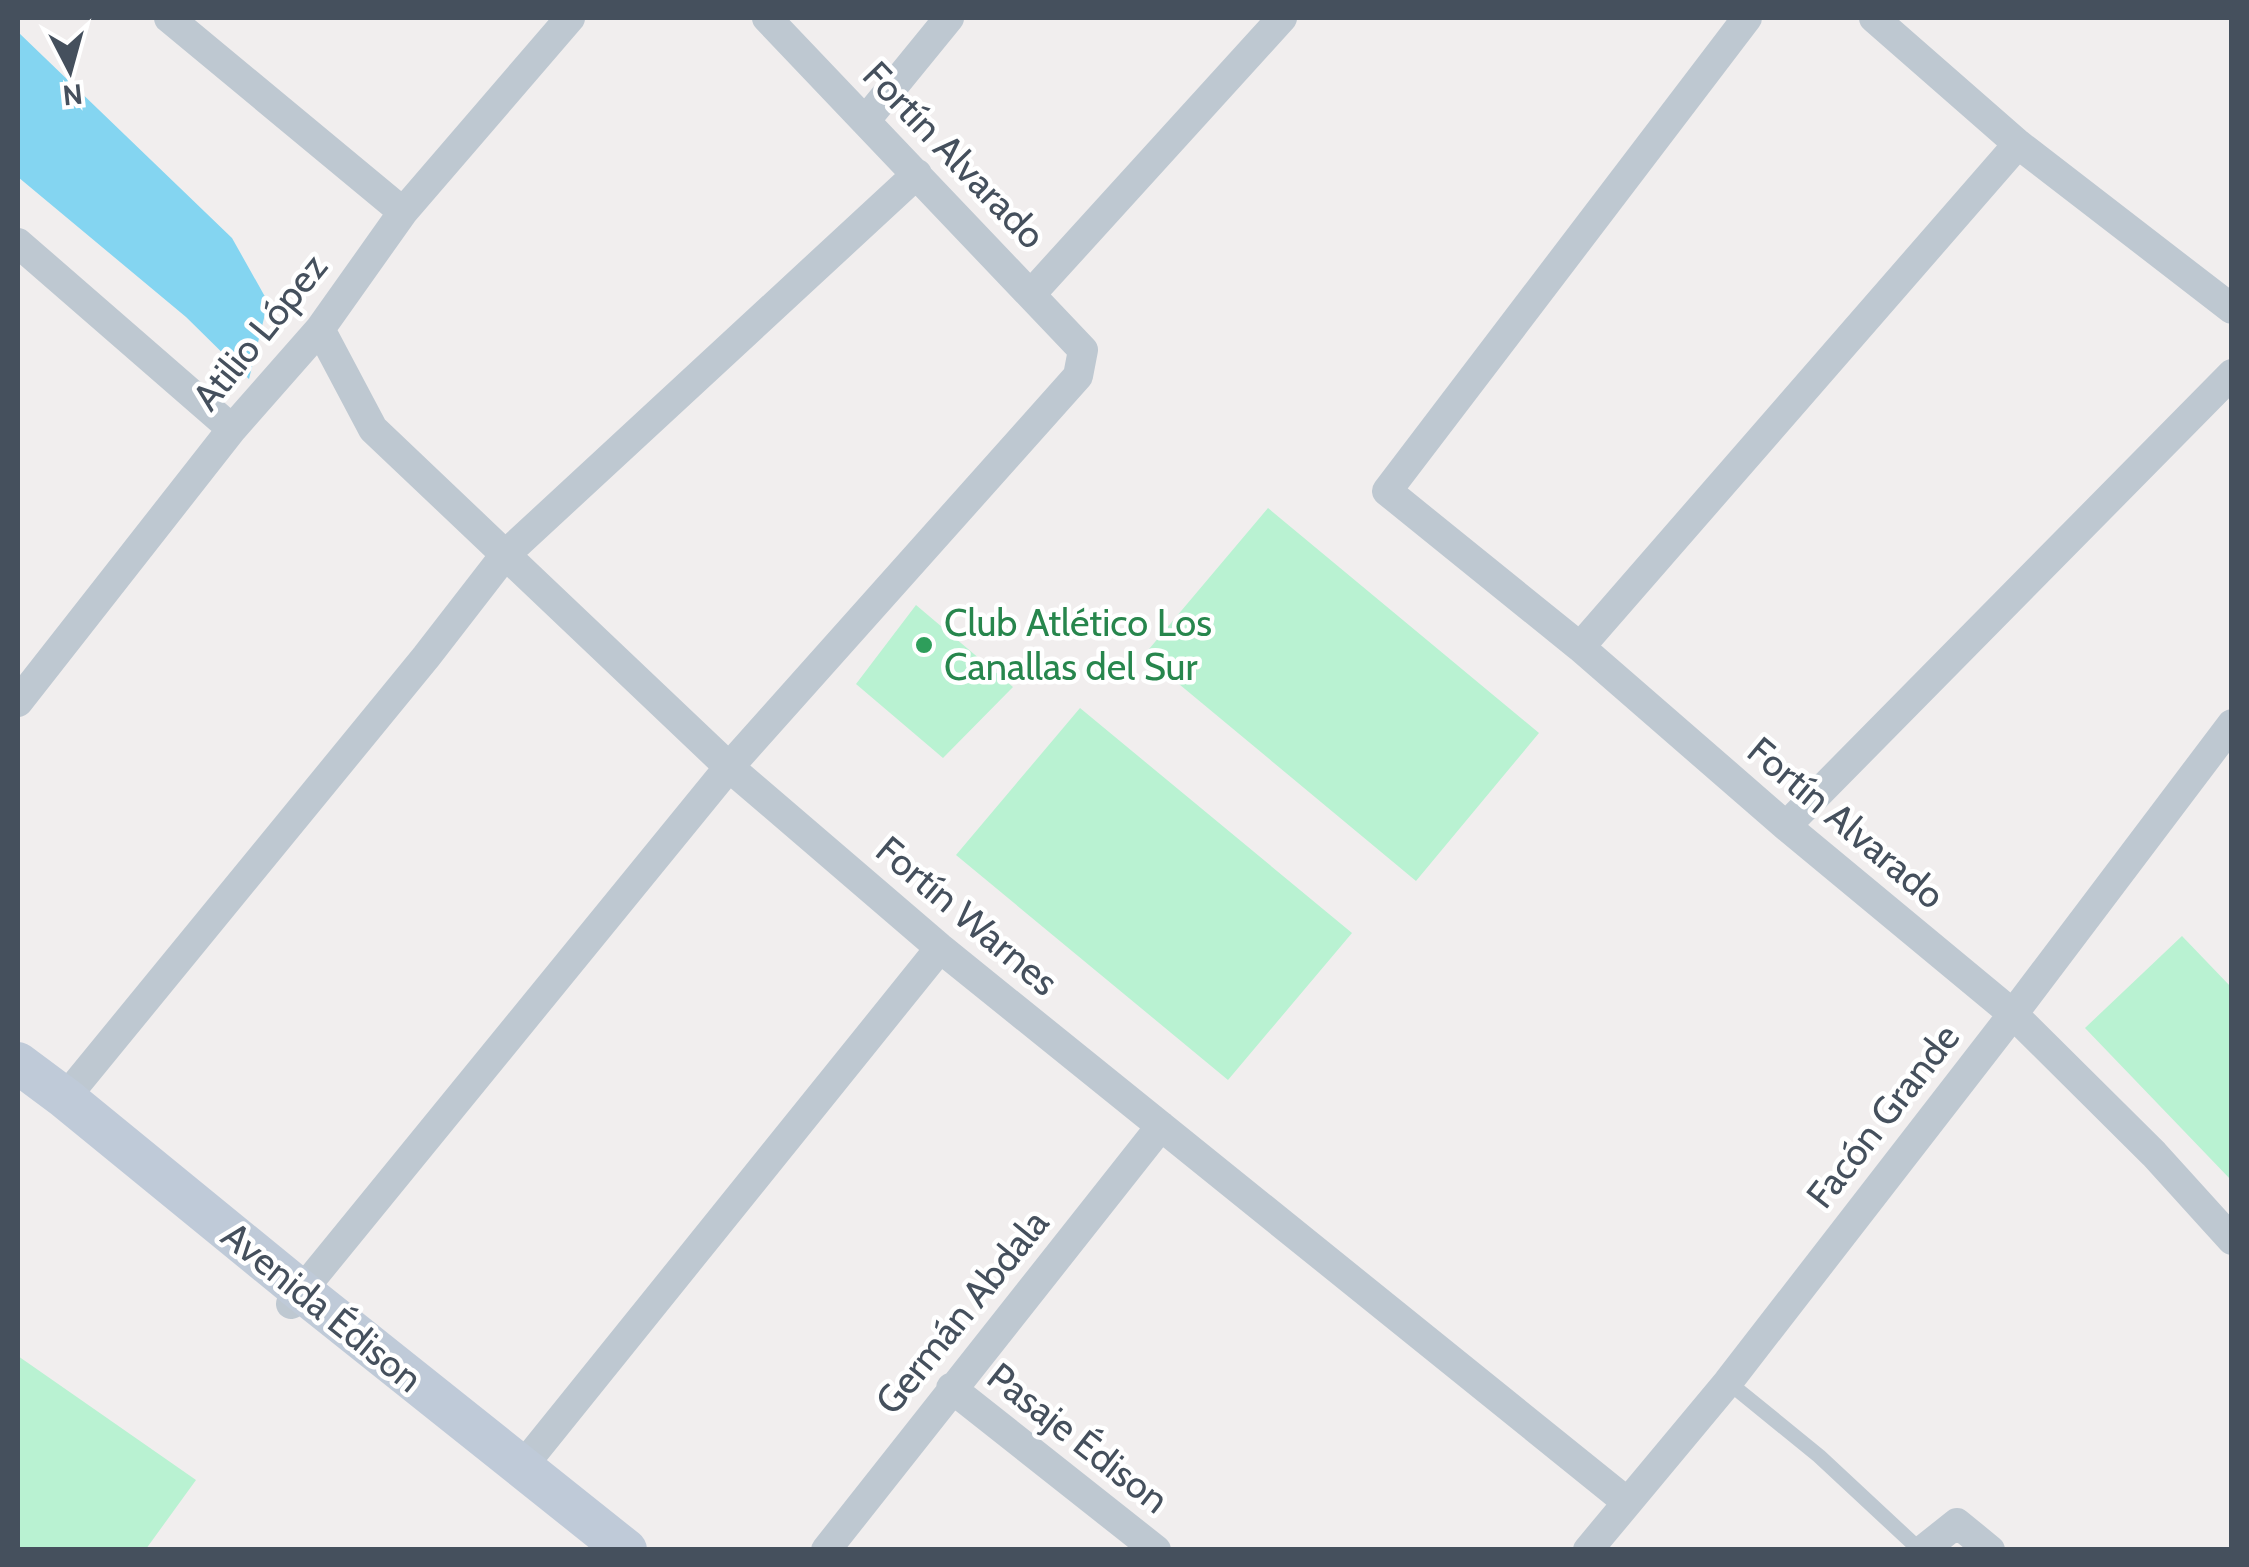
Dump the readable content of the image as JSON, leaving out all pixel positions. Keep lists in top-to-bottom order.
{
  "streets": {
    "main road": ["Avenida Édison"],
    "street": [
      "Fortín Alvarado",
      "Atilio López",
      "Fortín Warnes",
      "Facón Grande",
      "Germán Abdala",
      "Pasaje Édison"
    ]
  },
  "crossings": [
    ["Fortín Alvarado", "Fortín Warnes"],
    ["Fortín Alvarado", "Facón Grande"],
    ["Atilio López", "Fortín Warnes"],
    ["Fortín Warnes", "Facón Grande"],
    ["Fortín Warnes", "Germán Abdala"],
    ["Germán Abdala", "Pasaje Édison"]
  ],
  "places": ["Club Atlético Los Canallas del Sur"],
  "north": "bottom"
}
